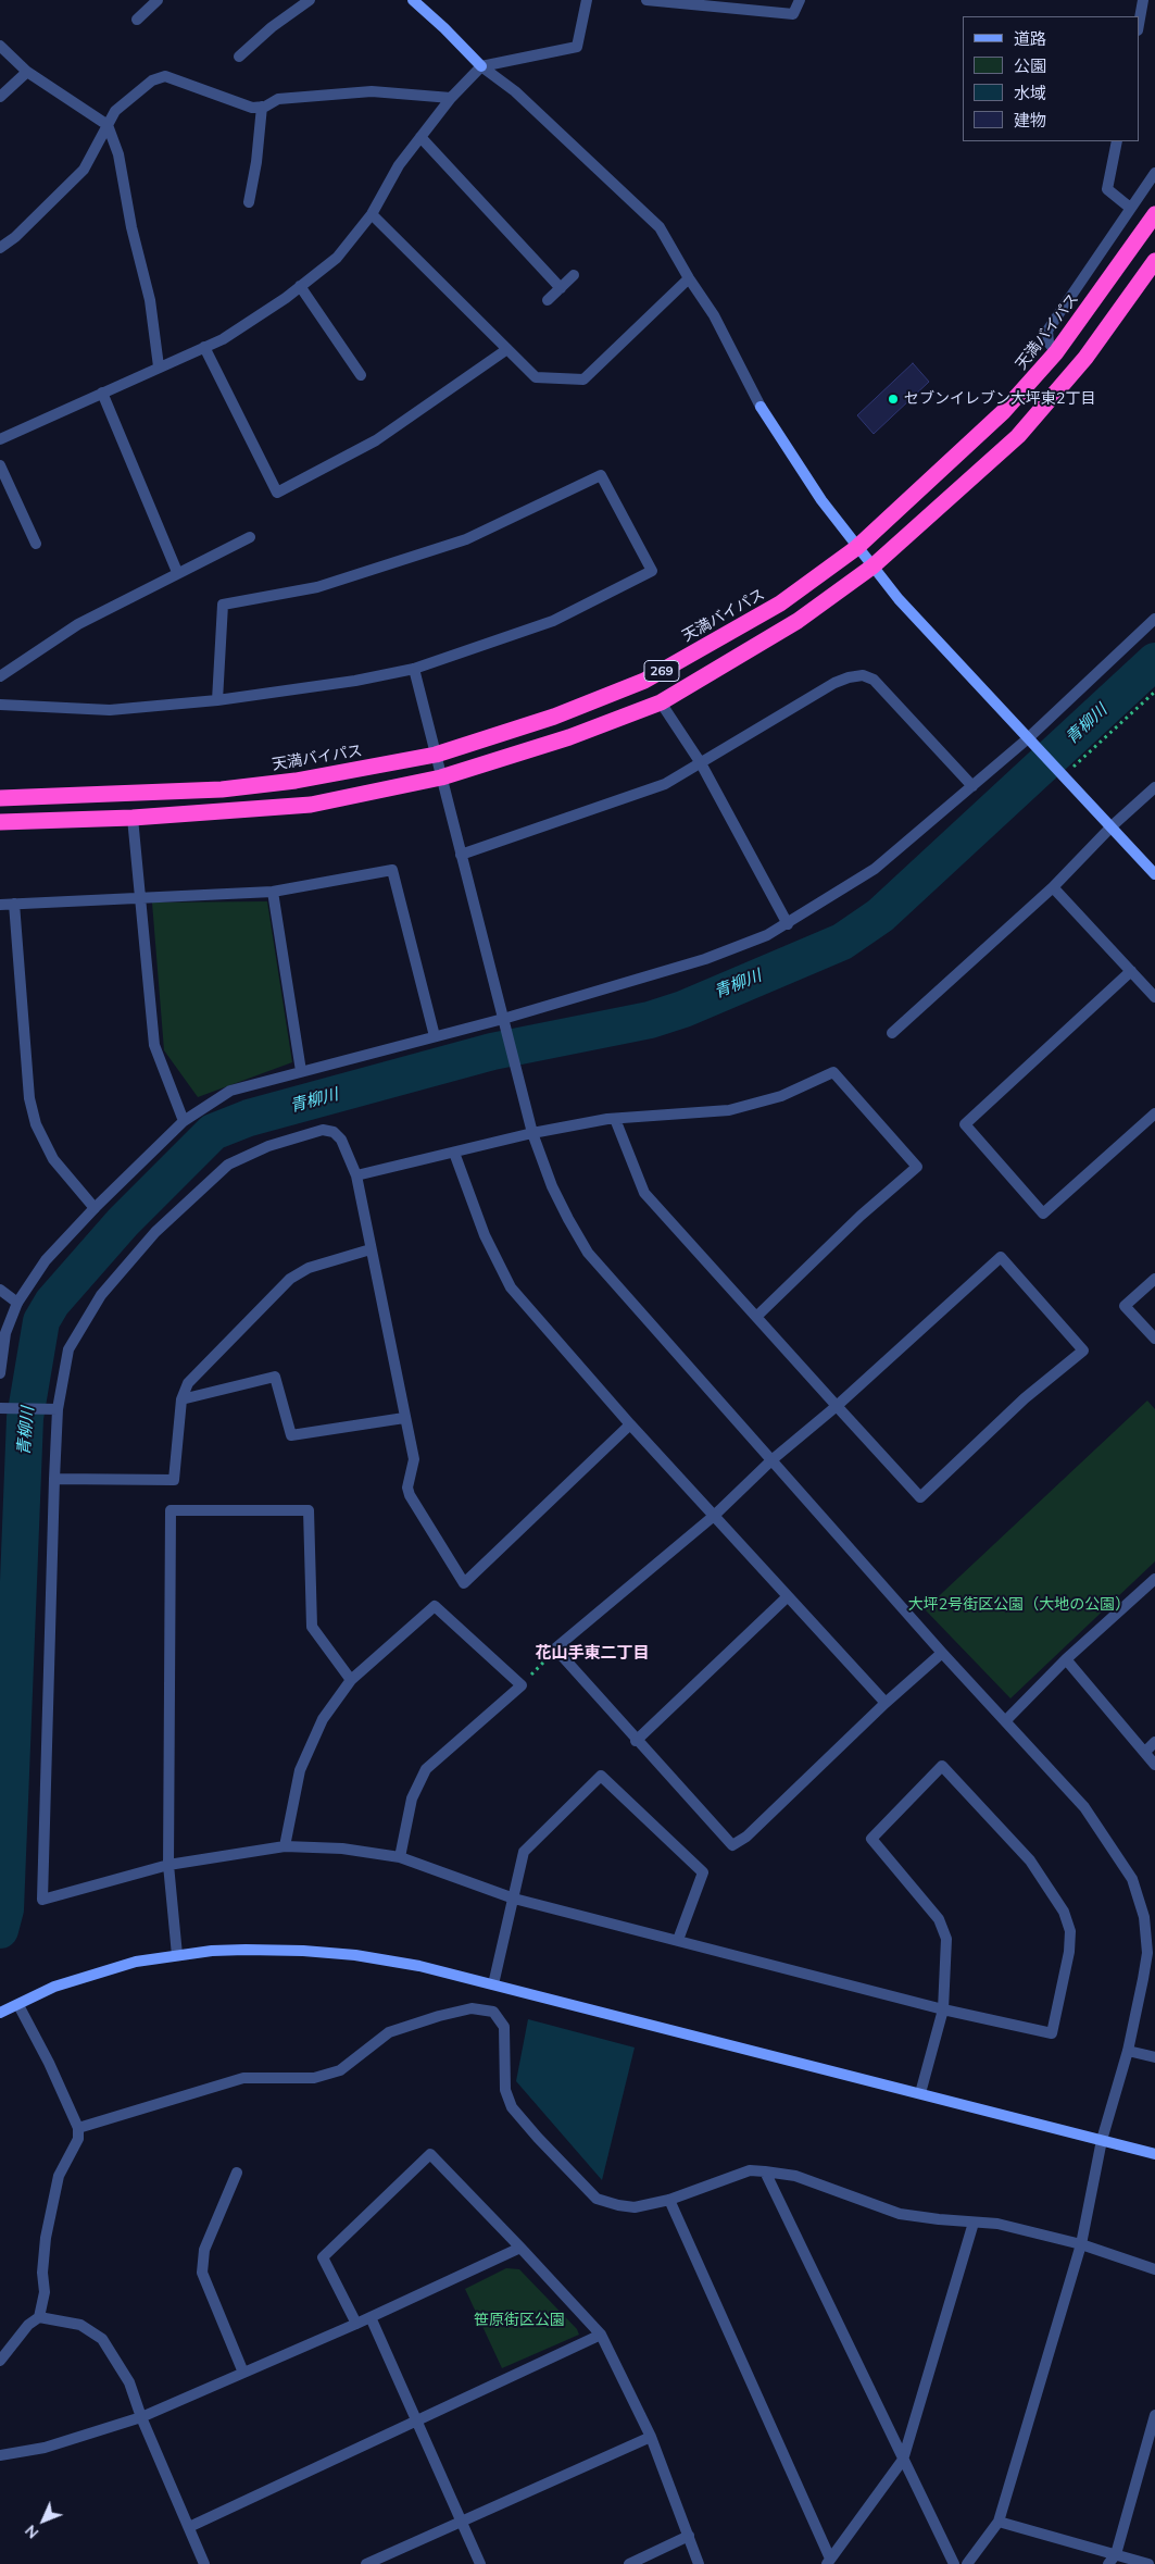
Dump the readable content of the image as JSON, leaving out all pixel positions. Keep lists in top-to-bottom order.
{
  "streets": {
    "highway": ["天満バイパス", "269"]
  },
  "districts": ["花山手東二丁目"],
  "water": ["青柳川"],
  "parks": ["大坪2号街区公園（大地の公園）", "笹原街区公園"],
  "places": ["セブンイレブン大坪東2丁目"],
  "legend": [
    "道路",
    "公園",
    "水域",
    "建物"
  ],
  "north": "bottom left"
}
